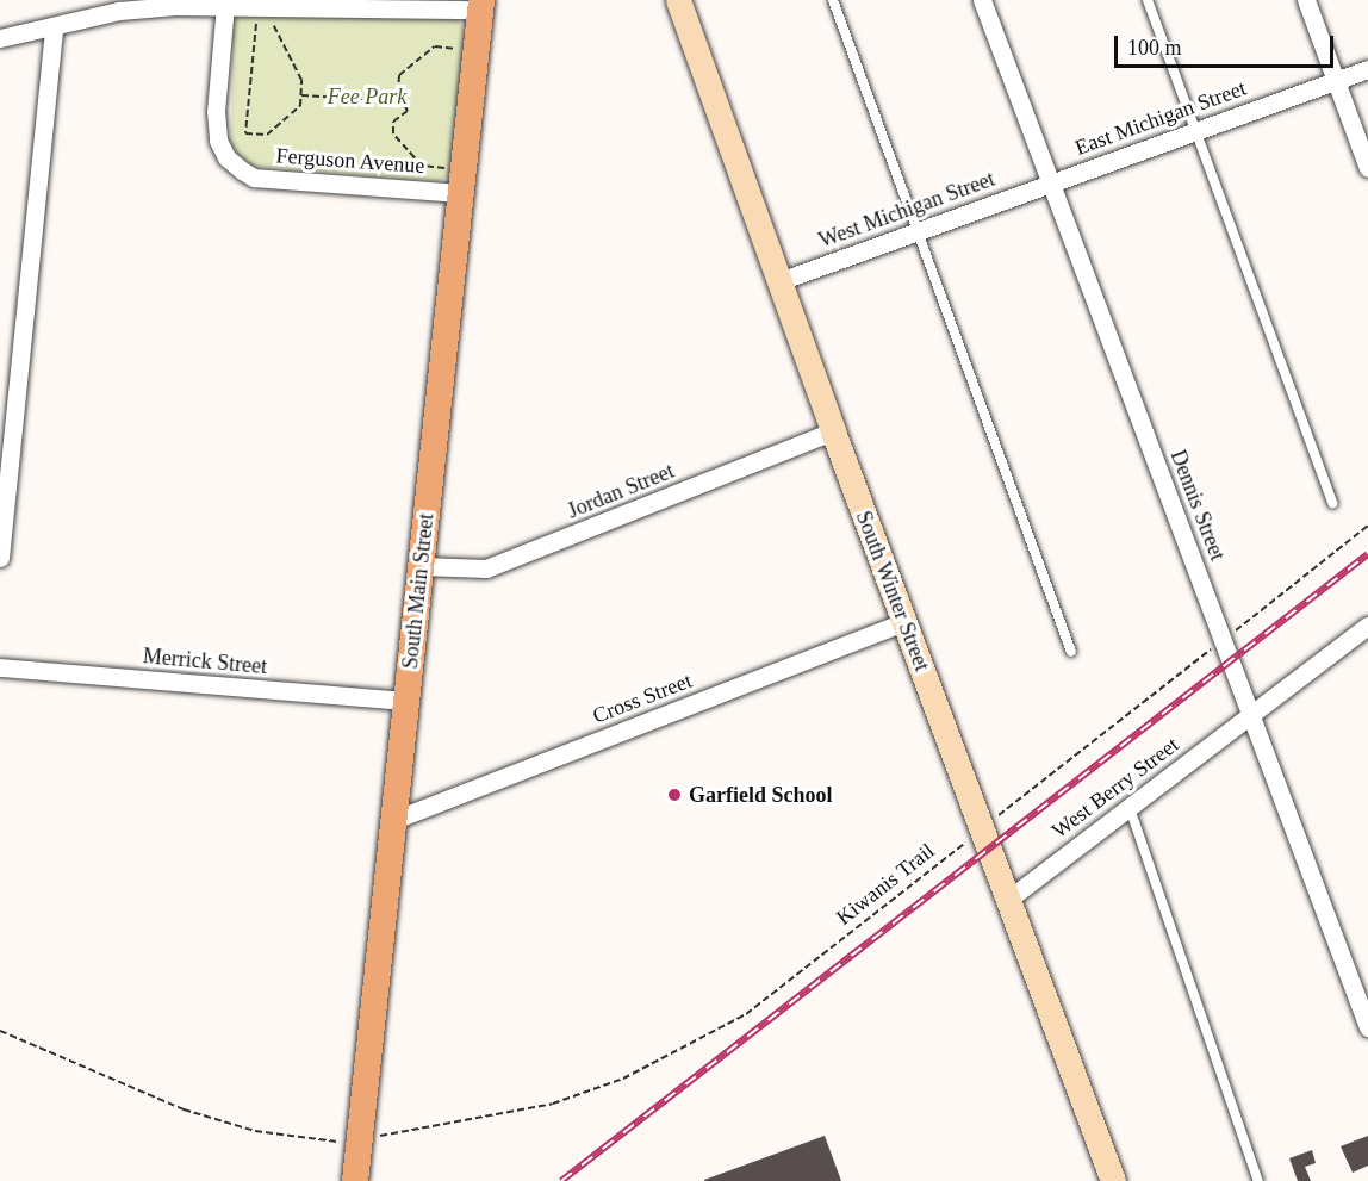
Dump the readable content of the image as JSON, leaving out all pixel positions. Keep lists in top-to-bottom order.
{
  "streets": {
    "main road": ["South Main Street"],
    "street": [
      "East Michigan Street",
      "Ferguson Avenue",
      "West Michigan Street",
      "Jordan Street",
      "Dennis Street",
      "South Winter Street",
      "Merrick Street",
      "Cross Street",
      "West Berry Street"
    ],
    "path": ["Kiwanis Trail"]
  },
  "crossings": [
    ["East Michigan Street", "West Michigan Street"],
    ["East Michigan Street", "Dennis Street"],
    ["Ferguson Avenue", "South Main Street"],
    ["West Michigan Street", "Dennis Street"],
    ["West Michigan Street", "South Winter Street"],
    ["Jordan Street", "South Main Street"],
    ["Jordan Street", "South Winter Street"],
    ["Dennis Street", "West Berry Street"],
    ["Dennis Street", "Kiwanis Trail"],
    ["South Main Street", "Merrick Street"],
    ["South Main Street", "Cross Street"],
    ["South Main Street", "Kiwanis Trail"],
    ["South Winter Street", "Cross Street"],
    ["South Winter Street", "West Berry Street"],
    ["South Winter Street", "Kiwanis Trail"]
  ],
  "parks": ["Fee Park"],
  "places": ["Garfield School"],
  "scale_bar": "100 m"
}
